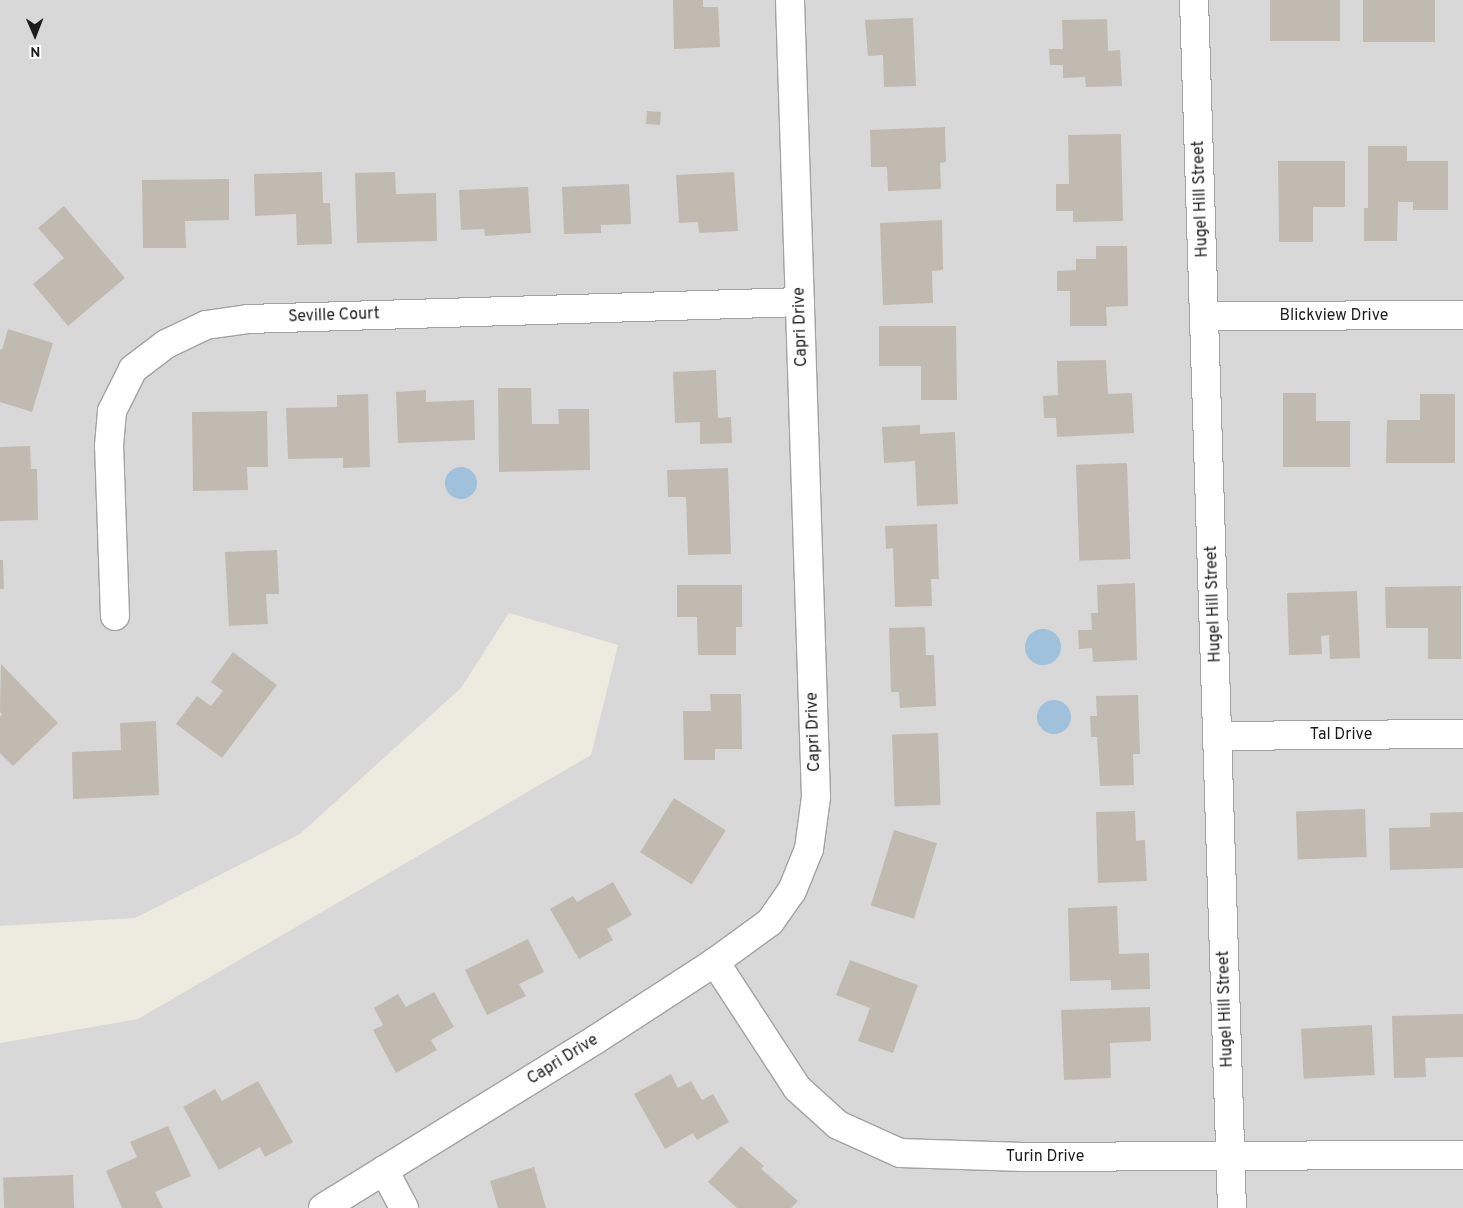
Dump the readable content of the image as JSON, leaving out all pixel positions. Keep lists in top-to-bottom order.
{
  "streets": {
    "street": [
      "Hugel Hill Street",
      "Seville Court",
      "Blickview Drive",
      "Capri Drive",
      "Tal Drive",
      "Turin Drive"
    ]
  },
  "crossings": [
    ["Hugel Hill Street", "Blickview Drive"],
    ["Hugel Hill Street", "Tal Drive"],
    ["Hugel Hill Street", "Turin Drive"],
    ["Seville Court", "Capri Drive"],
    ["Capri Drive", "Turin Drive"]
  ],
  "north": "bottom"
}
